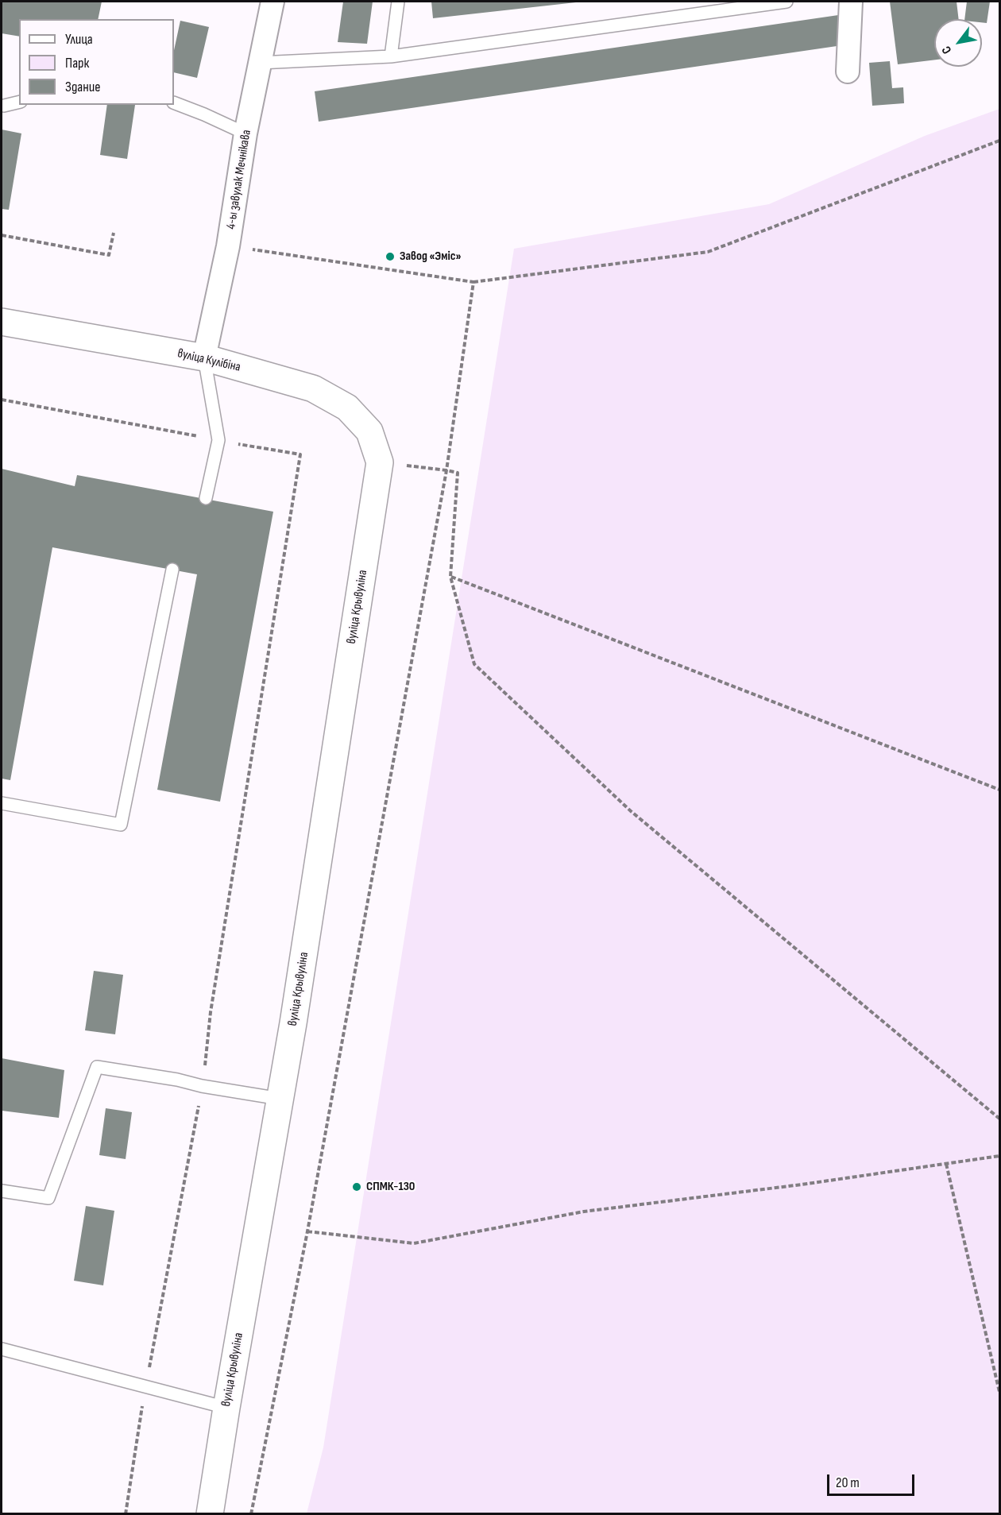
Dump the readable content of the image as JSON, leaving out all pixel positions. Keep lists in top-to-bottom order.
{
  "streets": {
    "main road": ["вуліца Кулібіна", "вуліца Крывуліна"],
    "street": ["4-ы завулак Мечнікава"]
  },
  "crossings": [
    ["4-ы завулак Мечнікава", "вуліца Кулібіна"],
    ["вуліца Кулібіна", "вуліца Крывуліна"]
  ],
  "places": ["Завод «Эміс»", "СПМК-130"],
  "legend": ["Улица", "Парк", "Здание"],
  "scale_bar": "20 m",
  "north": "bottom left"
}
